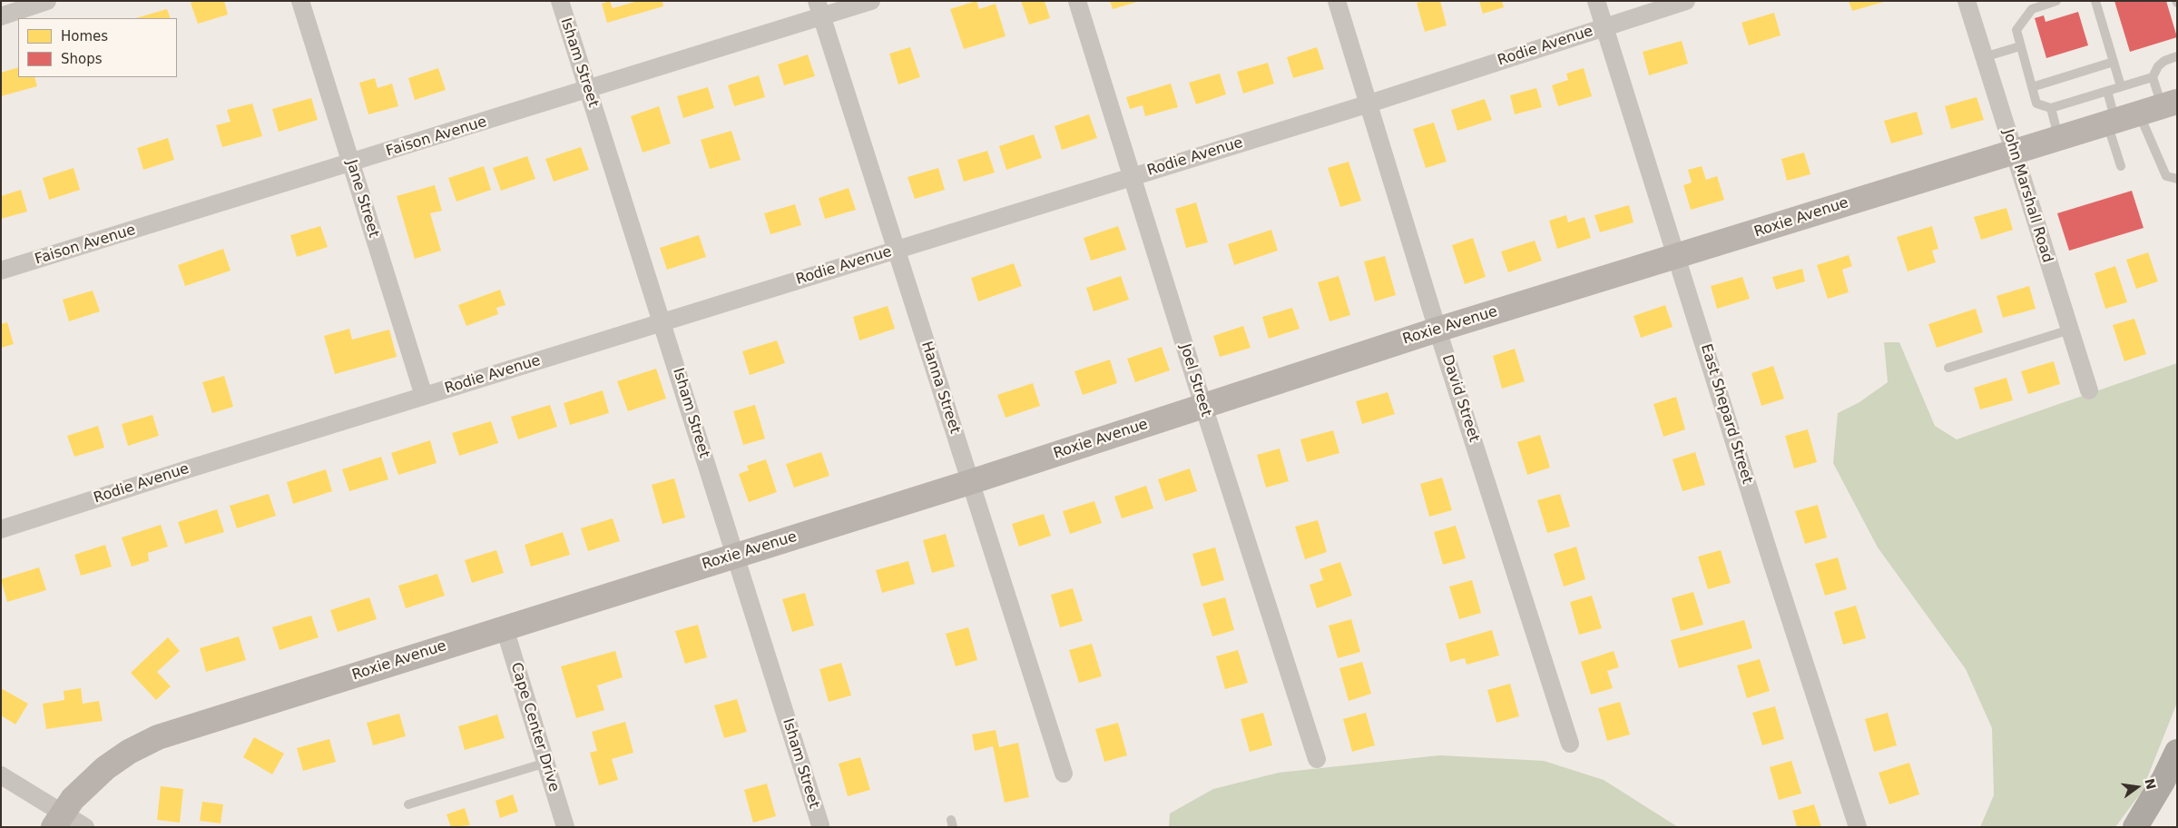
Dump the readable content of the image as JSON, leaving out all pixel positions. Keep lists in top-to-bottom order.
{
  "streets": {
    "street": [
      "Rodie Avenue",
      "Isham Street",
      "Faison Avenue",
      "John Marshall Road",
      "Jane Street",
      "Roxie Avenue",
      "Joel Street",
      "Hanna Street",
      "David Street",
      "East Shepard Street",
      "Cape Center Drive"
    ]
  },
  "crossings": [
    ["Rodie Avenue", "Isham Street"],
    ["Rodie Avenue", "Jane Street"],
    ["Rodie Avenue", "Joel Street"],
    ["Rodie Avenue", "Hanna Street"],
    ["Rodie Avenue", "David Street"],
    ["Rodie Avenue", "East Shepard Street"],
    ["Isham Street", "Faison Avenue"],
    ["Isham Street", "Roxie Avenue"],
    ["Faison Avenue", "Jane Street"],
    ["Faison Avenue", "Hanna Street"],
    ["John Marshall Road", "Roxie Avenue"],
    ["Roxie Avenue", "Joel Street"],
    ["Roxie Avenue", "Hanna Street"],
    ["Roxie Avenue", "David Street"],
    ["Roxie Avenue", "East Shepard Street"],
    ["Roxie Avenue", "Cape Center Drive"]
  ],
  "legend": ["Homes", "Shops"],
  "north": "right"
}
